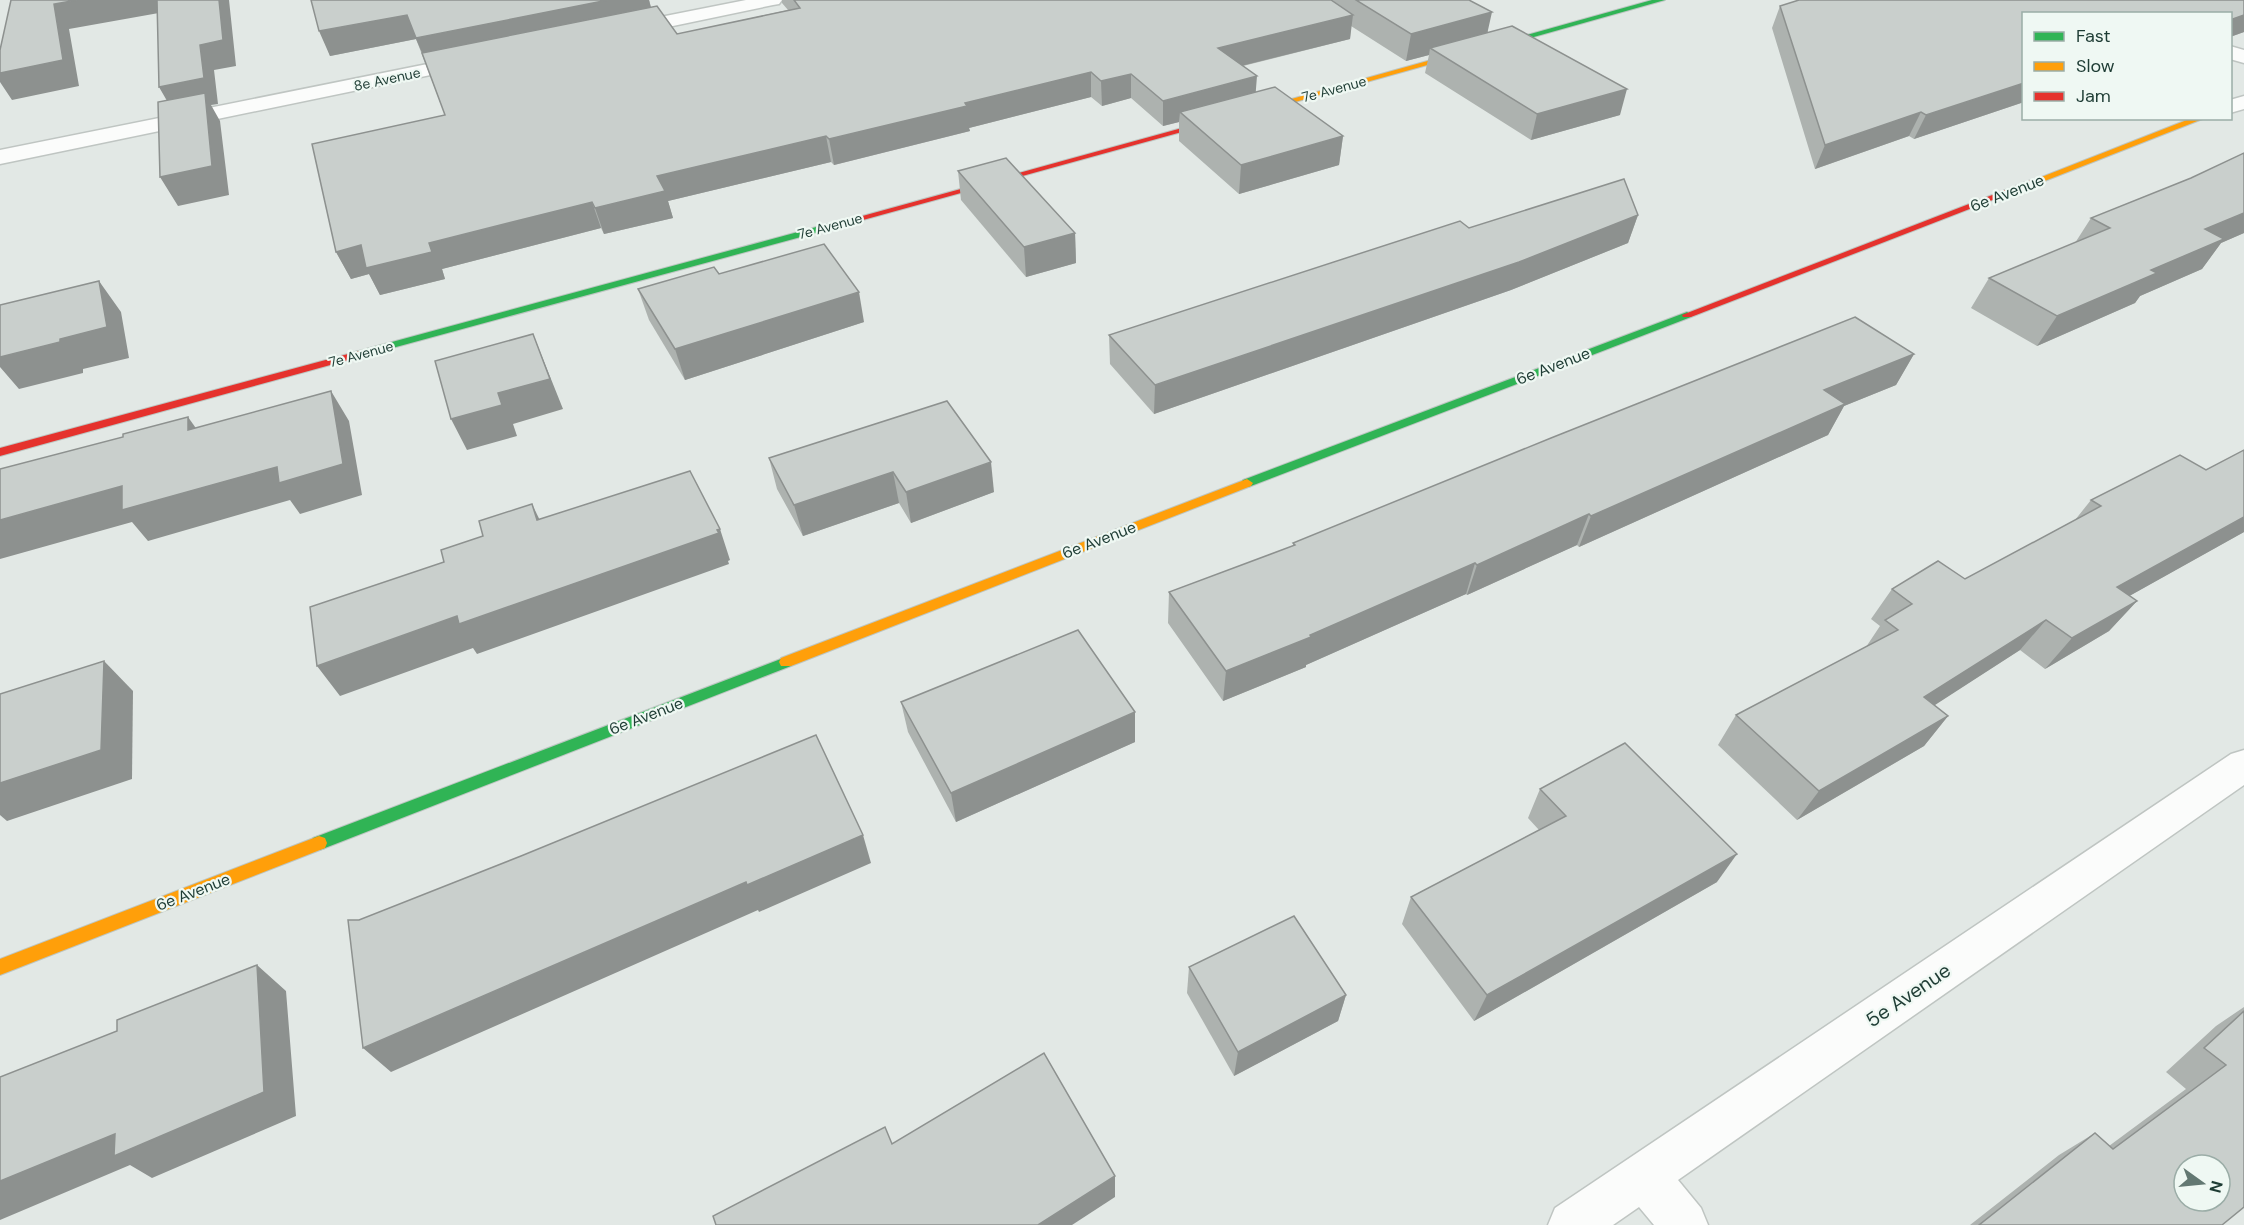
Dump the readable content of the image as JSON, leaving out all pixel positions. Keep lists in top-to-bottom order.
{
  "streets": {
    "street": [
      "8e Avenue",
      "7e Avenue",
      "6e Avenue",
      "5e Avenue"
    ]
  },
  "legend": ["Fast", "Slow", "Jam"],
  "north": "right"
}
